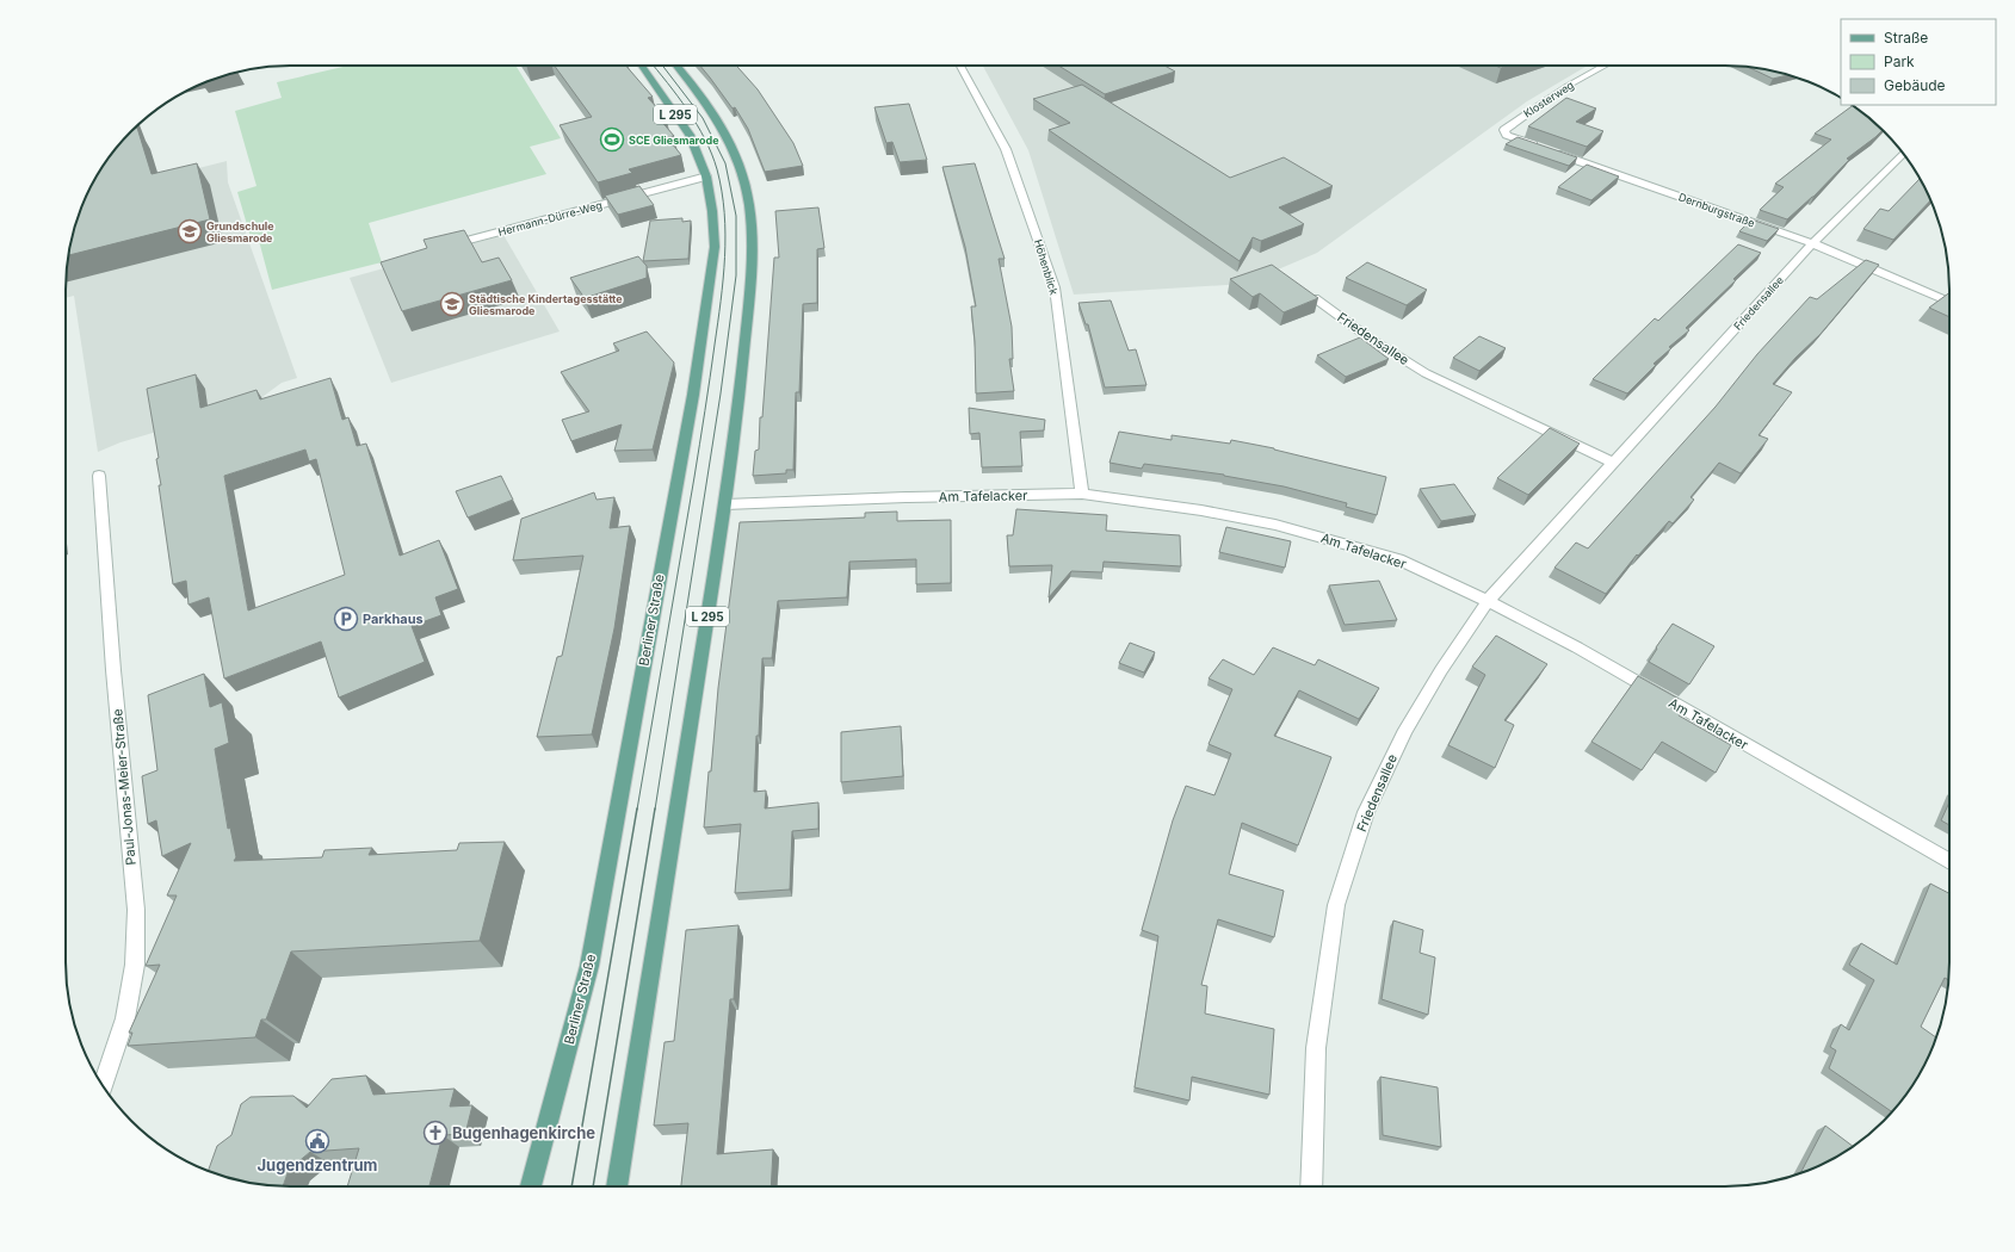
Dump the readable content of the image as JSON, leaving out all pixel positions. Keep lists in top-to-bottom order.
{
  "streets": {
    "main road": ["L 295", "Berliner Straße"],
    "street": [
      "Klosterweg",
      "Dernburgstraße",
      "Hermann-Dürre-Weg",
      "Höhenblick",
      "Friedensallee",
      "Am Tafelacker",
      "Paul-Jonas-Meier-Straße"
    ]
  },
  "crossings": [
    ["Klosterweg", "Dernburgstraße"],
    ["L 295", "Am Tafelacker"],
    ["Dernburgstraße", "Friedensallee"],
    ["Hermann-Dürre-Weg", "Berliner Straße"],
    ["Höhenblick", "Am Tafelacker"],
    ["Friedensallee", "Am Tafelacker"]
  ],
  "places": {
    "sports": ["SCE Gliesmarode"],
    "school or university": ["Grundschule Gliesmarode", "Städtische Kindertagesstätte Gliesmarode"],
    "parking": ["Parkhaus"],
    "church": ["Bugenhagenkirche"],
    "public building": ["Jugendzentrum"]
  },
  "legend": ["Straße", "Park", "Gebäude"]
}
